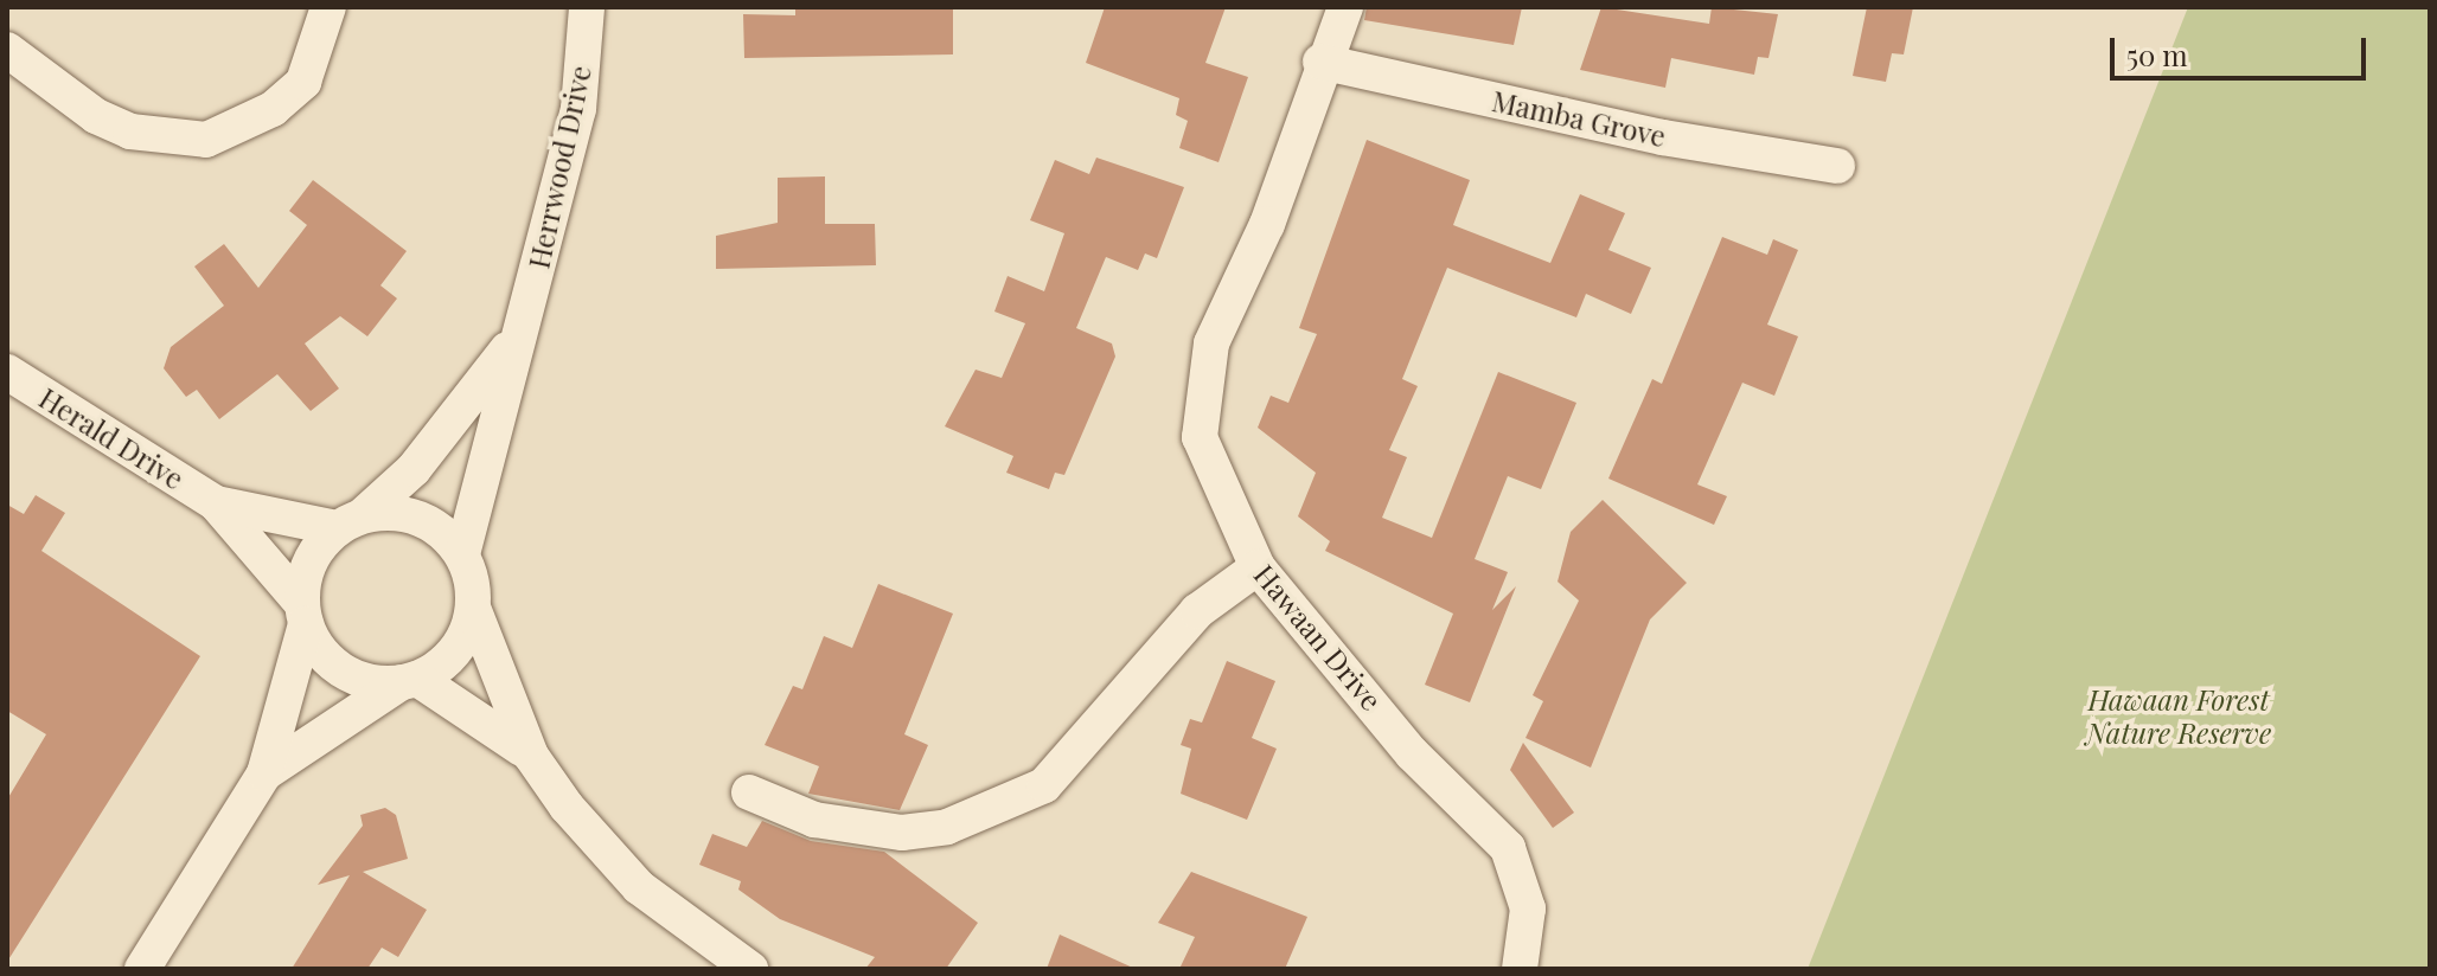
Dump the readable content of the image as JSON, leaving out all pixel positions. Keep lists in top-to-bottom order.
{
  "streets": {
    "street": [
      "Mamba Grove",
      "Herrwood Drive",
      "Herald Drive",
      "Hawaan Drive"
    ]
  },
  "crossings": [
    ["Mamba Grove", "Hawaan Drive"],
    ["Herrwood Drive", "Herald Drive"]
  ],
  "parks": ["Hawaan Forest Nature Reserve"],
  "scale_bar": "50 m"
}
